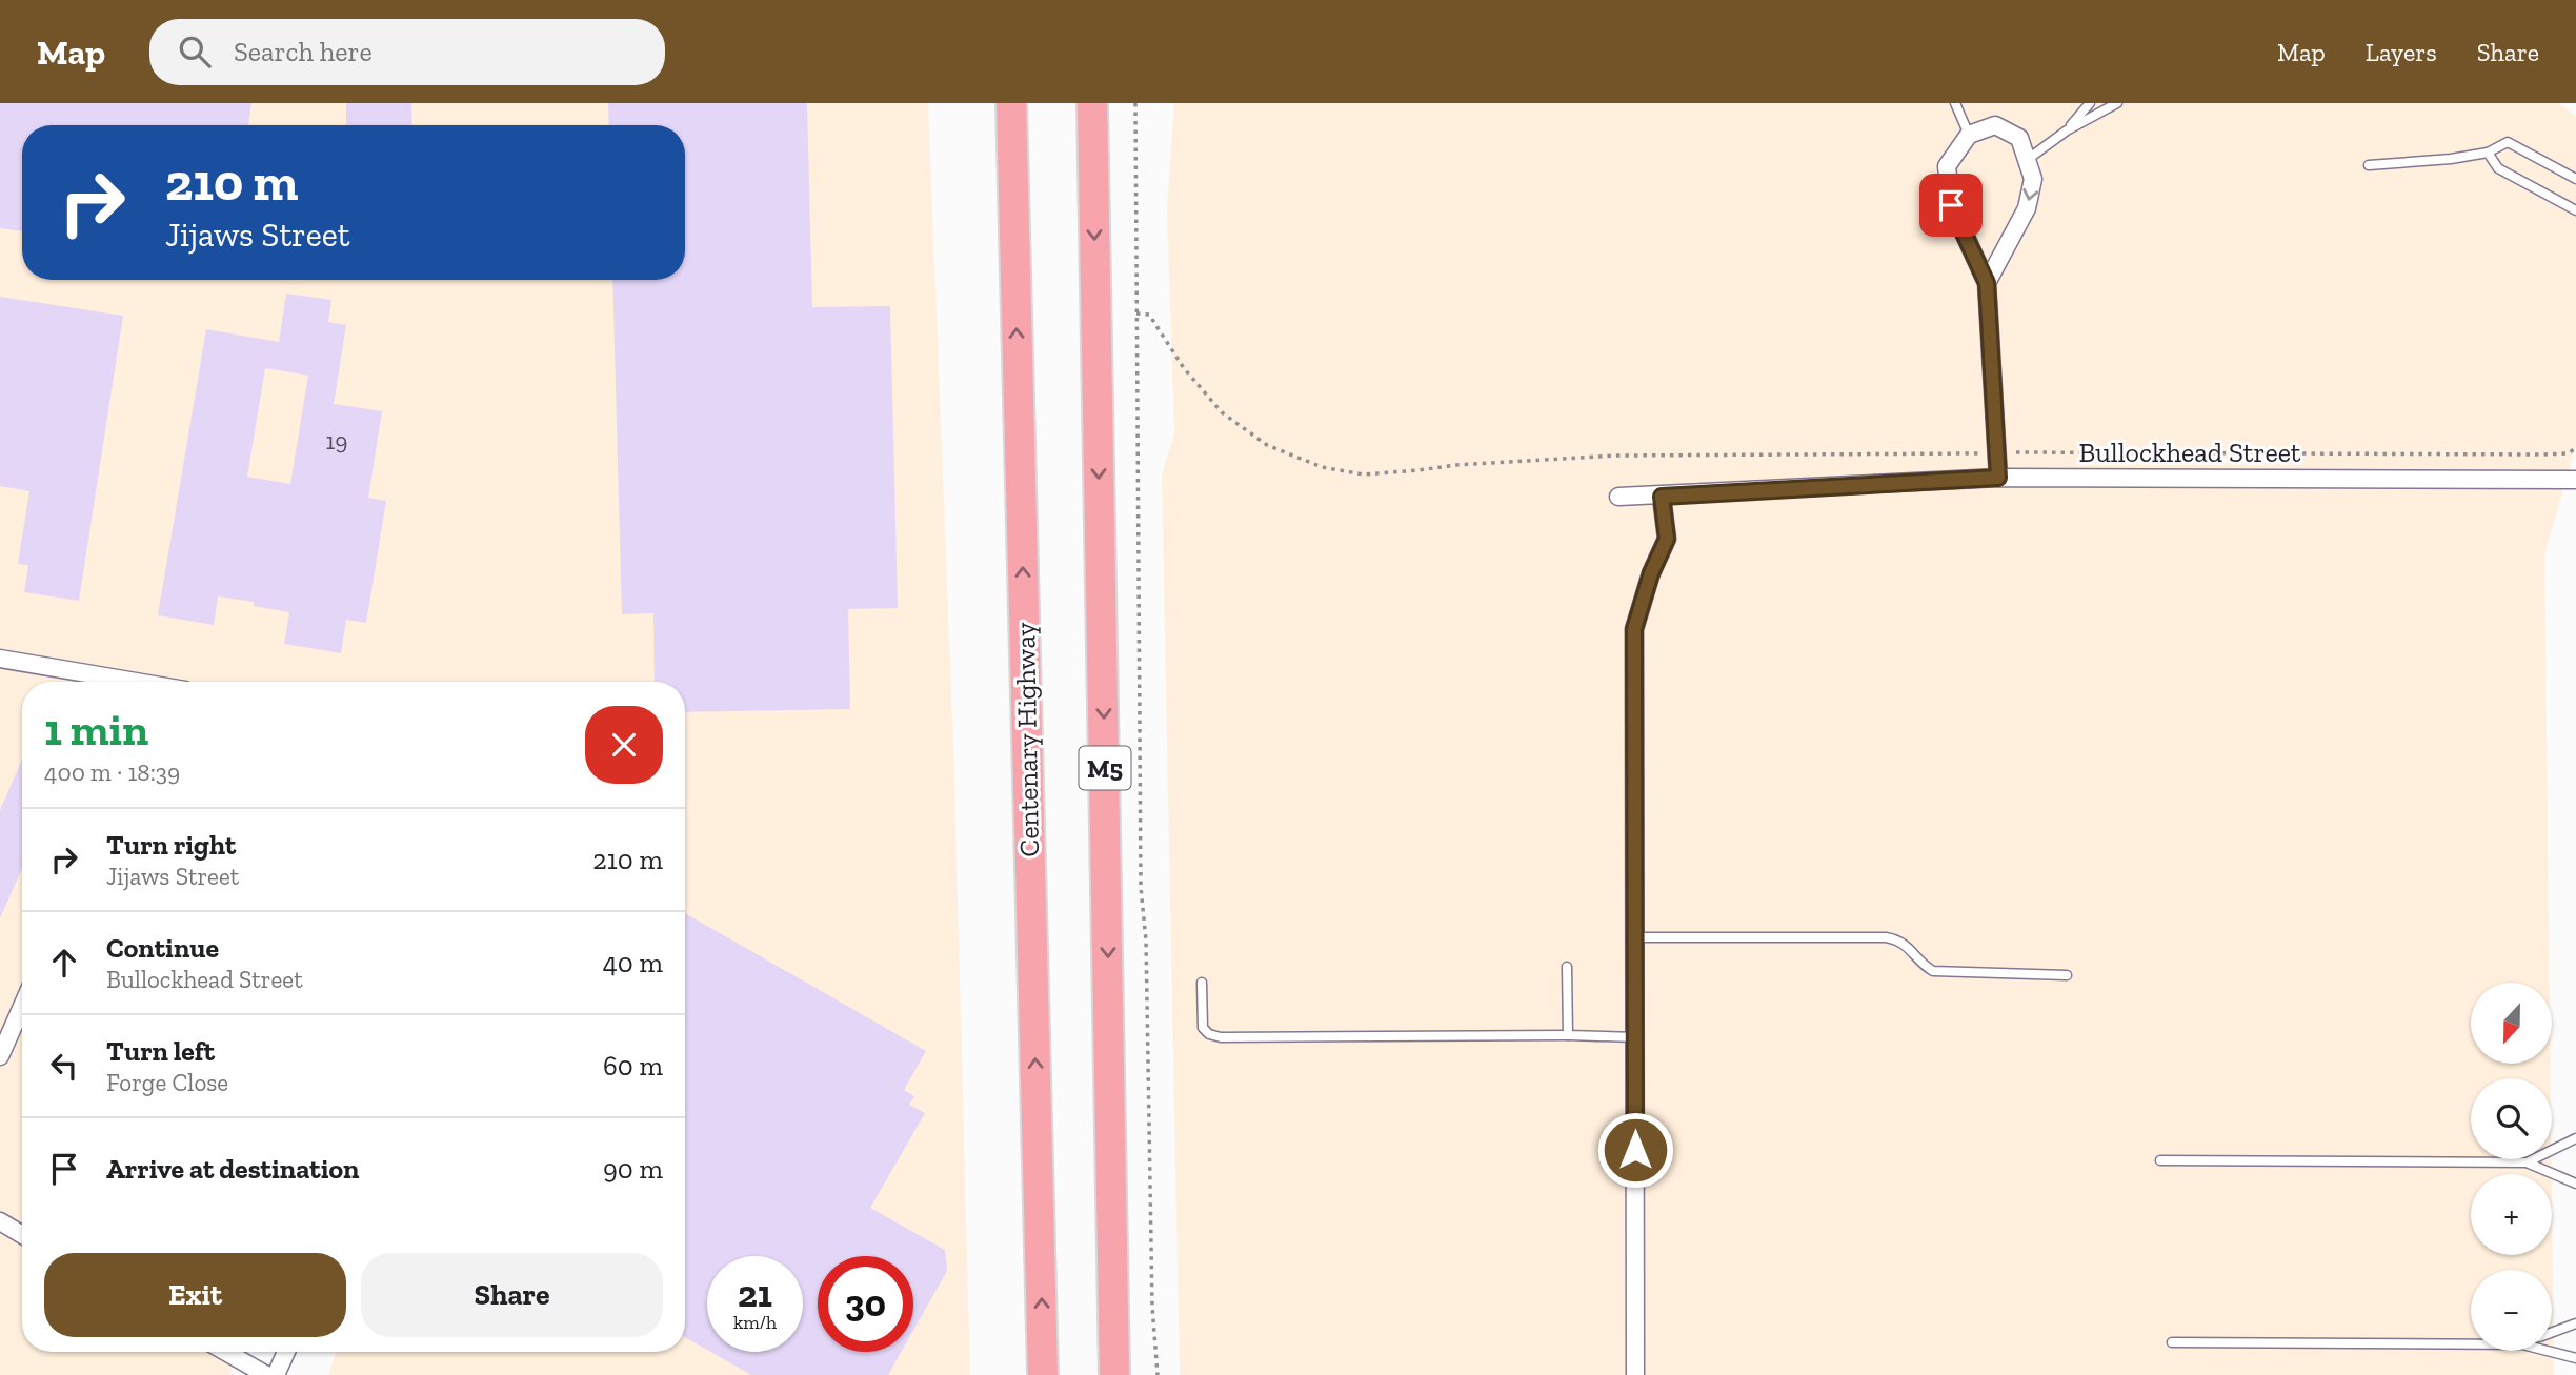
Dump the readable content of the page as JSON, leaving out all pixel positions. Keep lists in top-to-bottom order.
{
  "streets": {
    "highway": ["Centenary Highway", "M5"],
    "street": ["Bullockhead Street"]
  },
  "house_numbers": ["19"],
  "north": "bottom",
  "page": {
    "header": "Map",
    "search": "Search here",
    "nav": ["Map", "Layers", "Share"],
    "turn": ["210 m", "Jijaws Street"],
    "heading": ["1 min", "400 m · 18:39"],
    "list": [
      {
        "name": "Turn right",
        "note": "Jijaws Street",
        "value": "210 m"
      },
      {
        "name": "Continue",
        "note": "Bullockhead Street",
        "value": "40 m"
      },
      {
        "name": "Turn left",
        "note": "Forge Close",
        "value": "60 m"
      },
      {
        "name": "Arrive at destination",
        "value": "90 m"
      }
    ],
    "map_buttons": ["+", "−"],
    "buttons": ["Exit", "Share"],
    "speed": "21 km/h",
    "limit": "30"
  }
}
